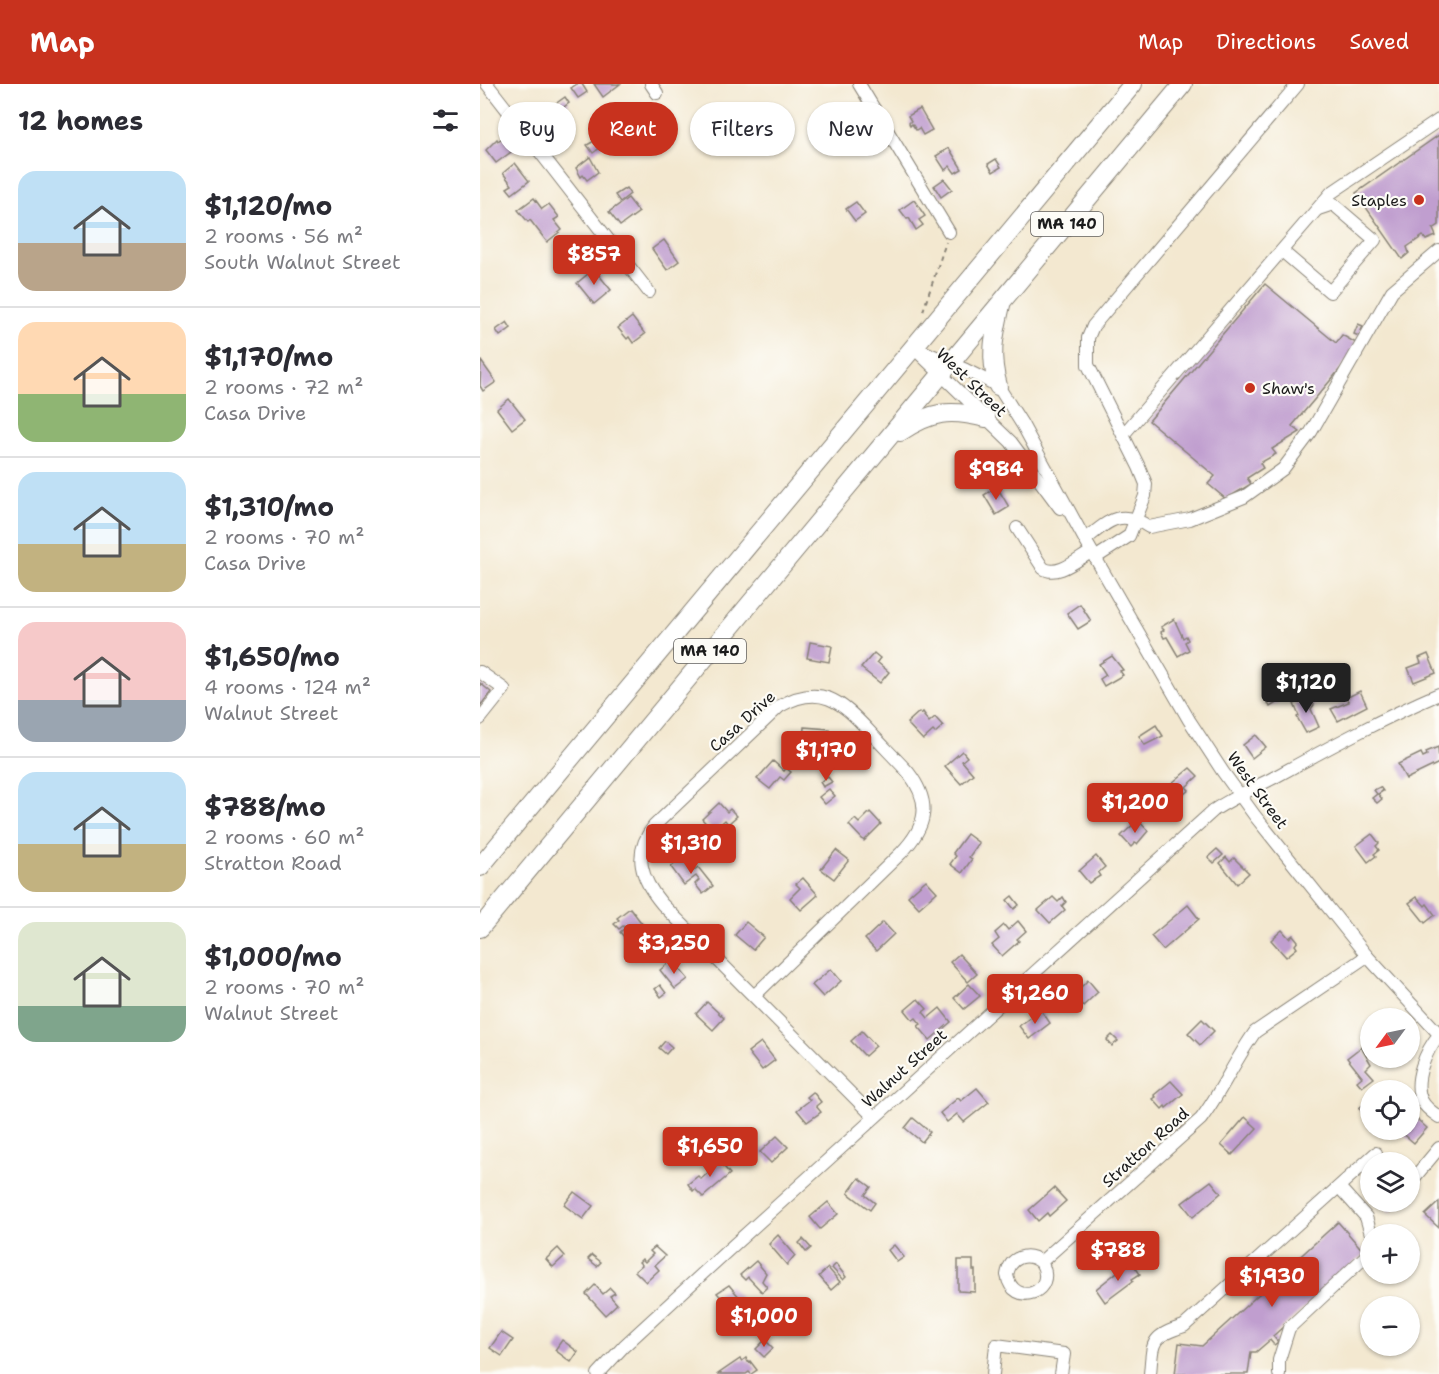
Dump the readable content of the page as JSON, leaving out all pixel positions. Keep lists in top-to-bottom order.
{
  "streets": {
    "highway": ["MA 140"],
    "street": [
      "West Street",
      "Casa Drive",
      "Walnut Street",
      "Stratton Road"
    ]
  },
  "crossings": [
    ["MA 140", "West Street"],
    ["West Street", "Walnut Street"],
    ["West Street", "Stratton Road"],
    ["Casa Drive", "Walnut Street"]
  ],
  "places": ["Staples", "Shaw's"],
  "north": "bottom left",
  "page": {
    "header": "Map",
    "nav": ["Map", "Directions", "Saved"],
    "heading": "12 homes",
    "chip": [
      "Buy",
      "Rent",
      "Filters",
      "New"
    ],
    "list": [
      {
        "name": "$1,120/mo",
        "note": "2 rooms · 56 m² · South Walnut Street"
      },
      {
        "name": "$1,170/mo",
        "note": "2 rooms · 72 m² · Casa Drive"
      },
      {
        "name": "$1,310/mo",
        "note": "2 rooms · 70 m² · Casa Drive"
      },
      {
        "name": "$1,650/mo",
        "note": "4 rooms · 124 m² · Walnut Street"
      },
      {
        "name": "$788/mo",
        "note": "2 rooms · 60 m² · Stratton Road"
      },
      {
        "name": "$1,000/mo",
        "note": "2 rooms · 70 m² · Walnut Street"
      }
    ],
    "price": [
      "$857",
      "$984",
      "$1,120",
      "$1,170",
      "$1,200",
      "$1,310",
      "$3,250",
      "$1,260",
      "$1,650",
      "$788",
      "$1,930",
      "$1,000"
    ],
    "map_buttons": ["+", "−"]
  }
}
